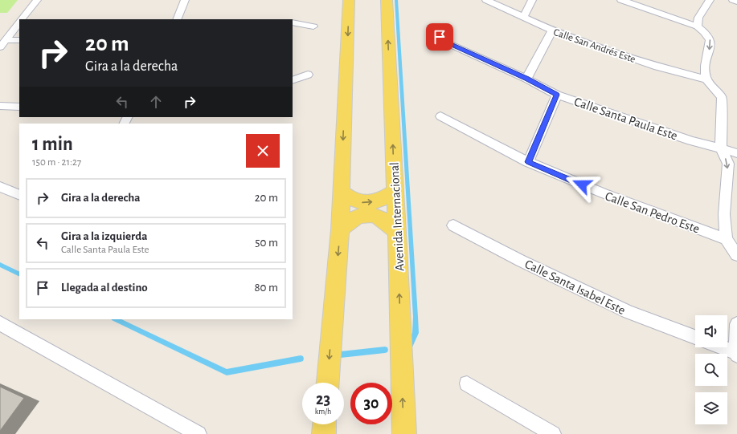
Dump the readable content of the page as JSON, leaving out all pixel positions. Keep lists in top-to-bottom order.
{
  "streets": {
    "main road": ["Avenida Internacional"],
    "street": [
      "Calle San Andrés Este",
      "Calle Santa Paula Este",
      "Calle San Pedro Este",
      "Calle Santa Isabel Este"
    ]
  },
  "page": {
    "turn": ["20 m", "Gira a la derecha"],
    "heading": ["1 min", "150 m · 21:27"],
    "list": [
      {
        "name": "Gira a la derecha",
        "value": "20 m"
      },
      {
        "name": "Gira a la izquierda",
        "note": "Calle Santa Paula Este",
        "value": "50 m"
      },
      {
        "name": "Llegada al destino",
        "value": "80 m"
      }
    ],
    "speed": "23 km/h",
    "limit": "30"
  }
}
